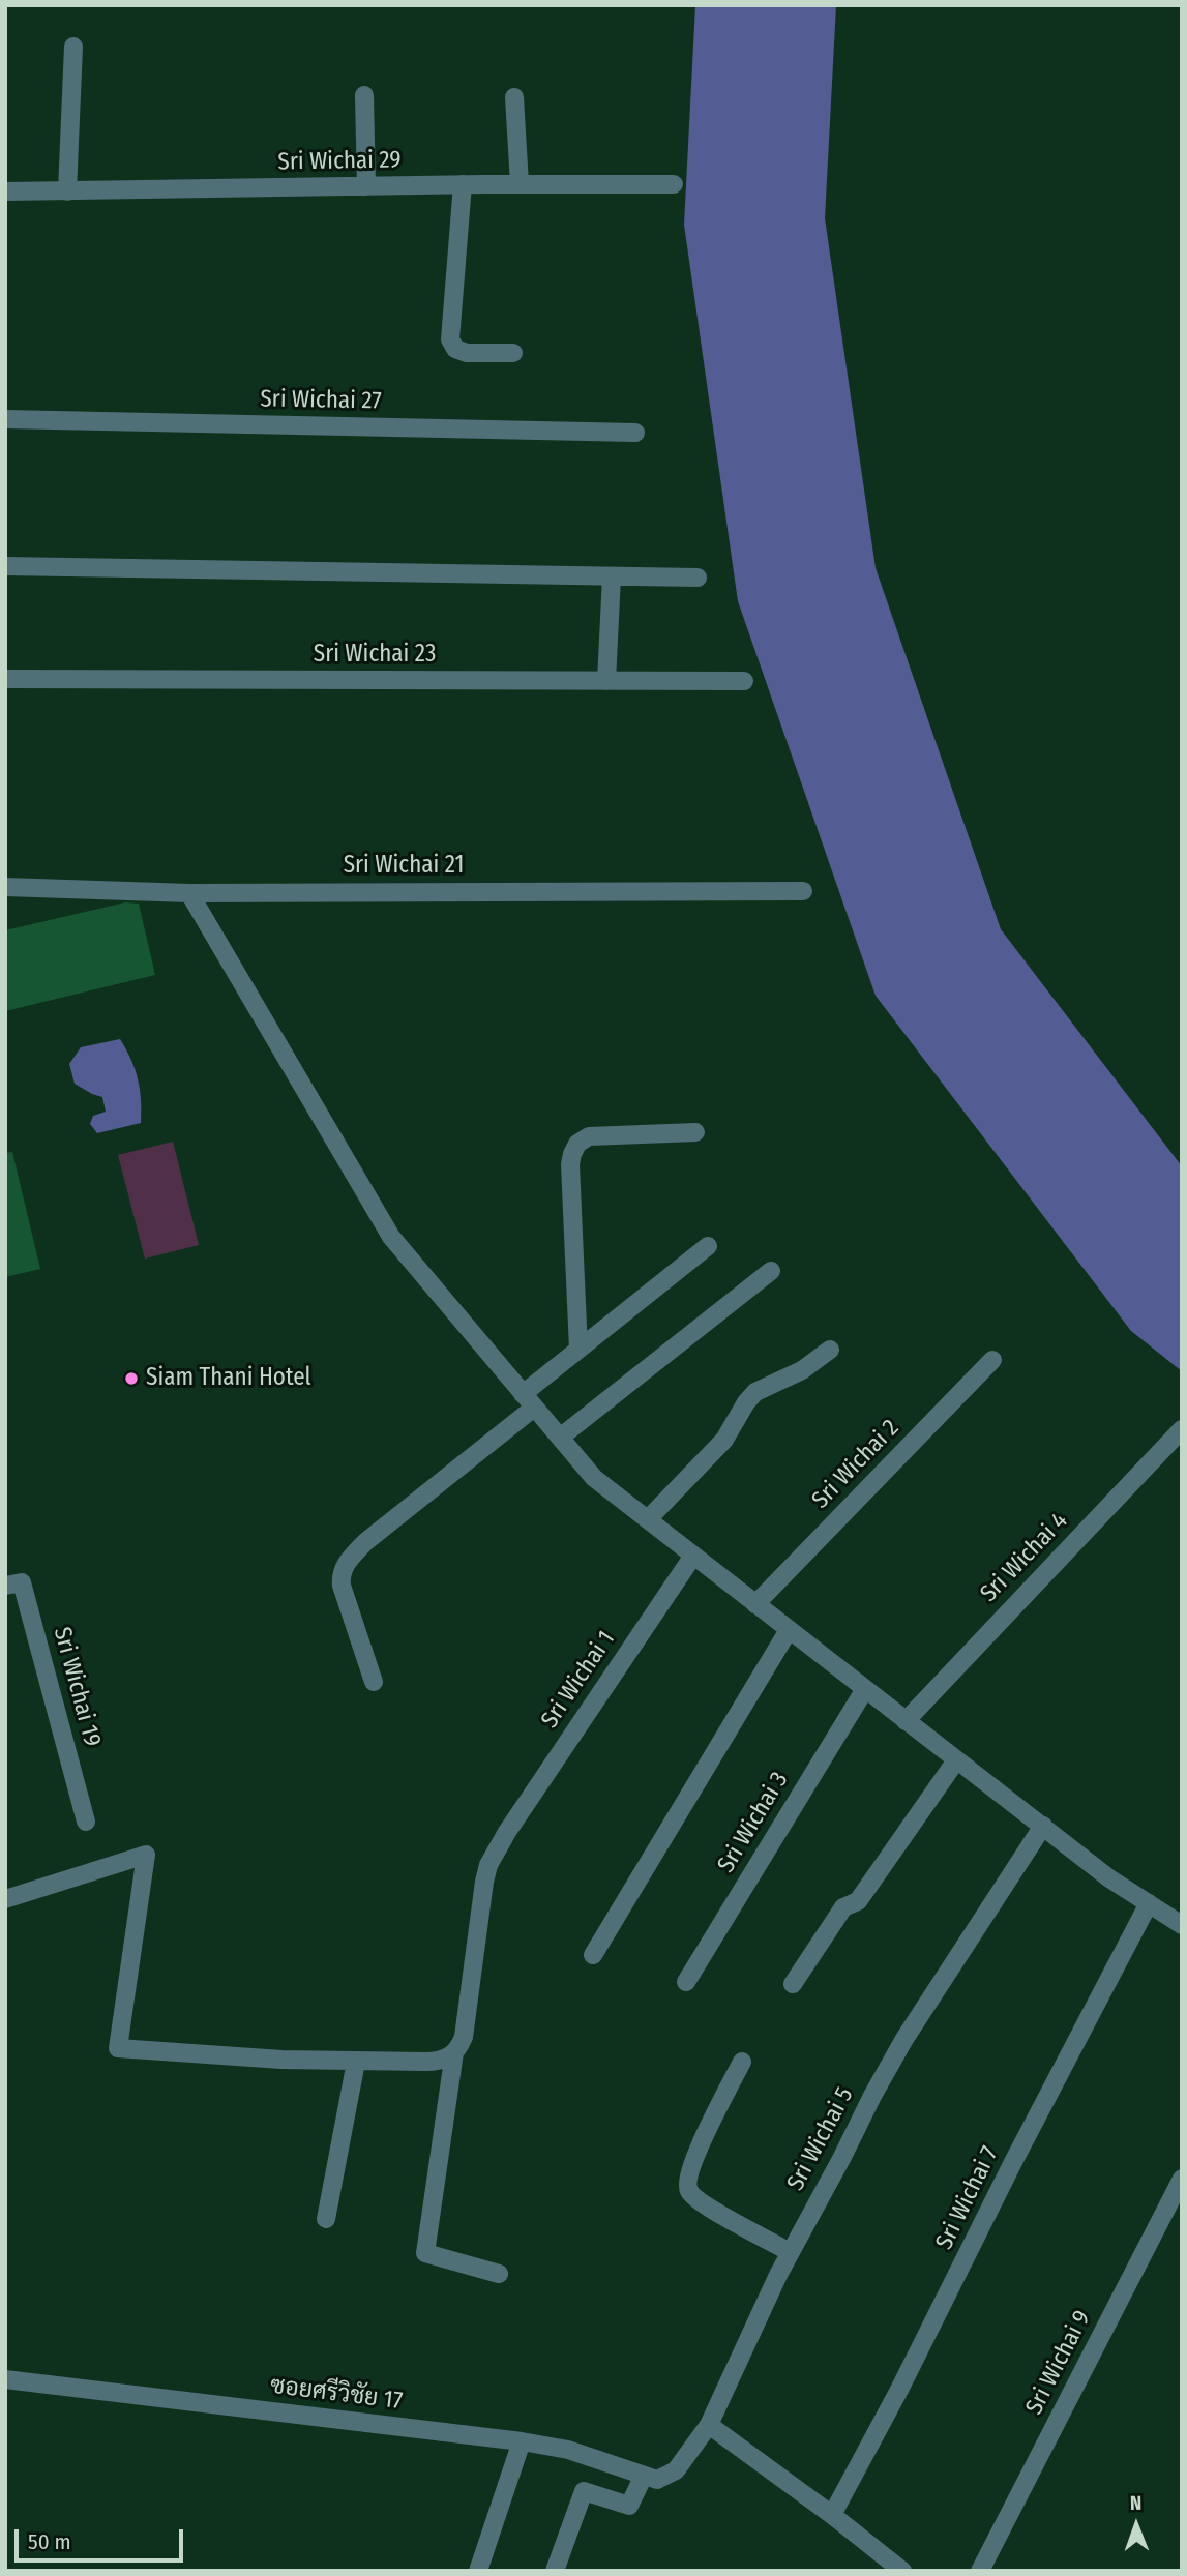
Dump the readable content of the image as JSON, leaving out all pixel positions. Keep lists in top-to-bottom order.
{
  "streets": {
    "street": [
      "Sri Wichai 29",
      "Sri Wichai 27",
      "Sri Wichai 23",
      "Sri Wichai 21",
      "Sri Wichai 2",
      "Sri Wichai 4",
      "Sri Wichai 1",
      "Sri Wichai 19",
      "Sri Wichai 3",
      "Sri Wichai 5",
      "Sri Wichai 7",
      "Sri Wichai 9",
      "ซอยศรีวิชัย 17"
    ]
  },
  "crossings": [
    ["Sri Wichai 5", "ซอยศรีวิชัย 17"]
  ],
  "places": ["Siam Thani Hotel"],
  "scale_bar": "50 m",
  "north": "top"
}
